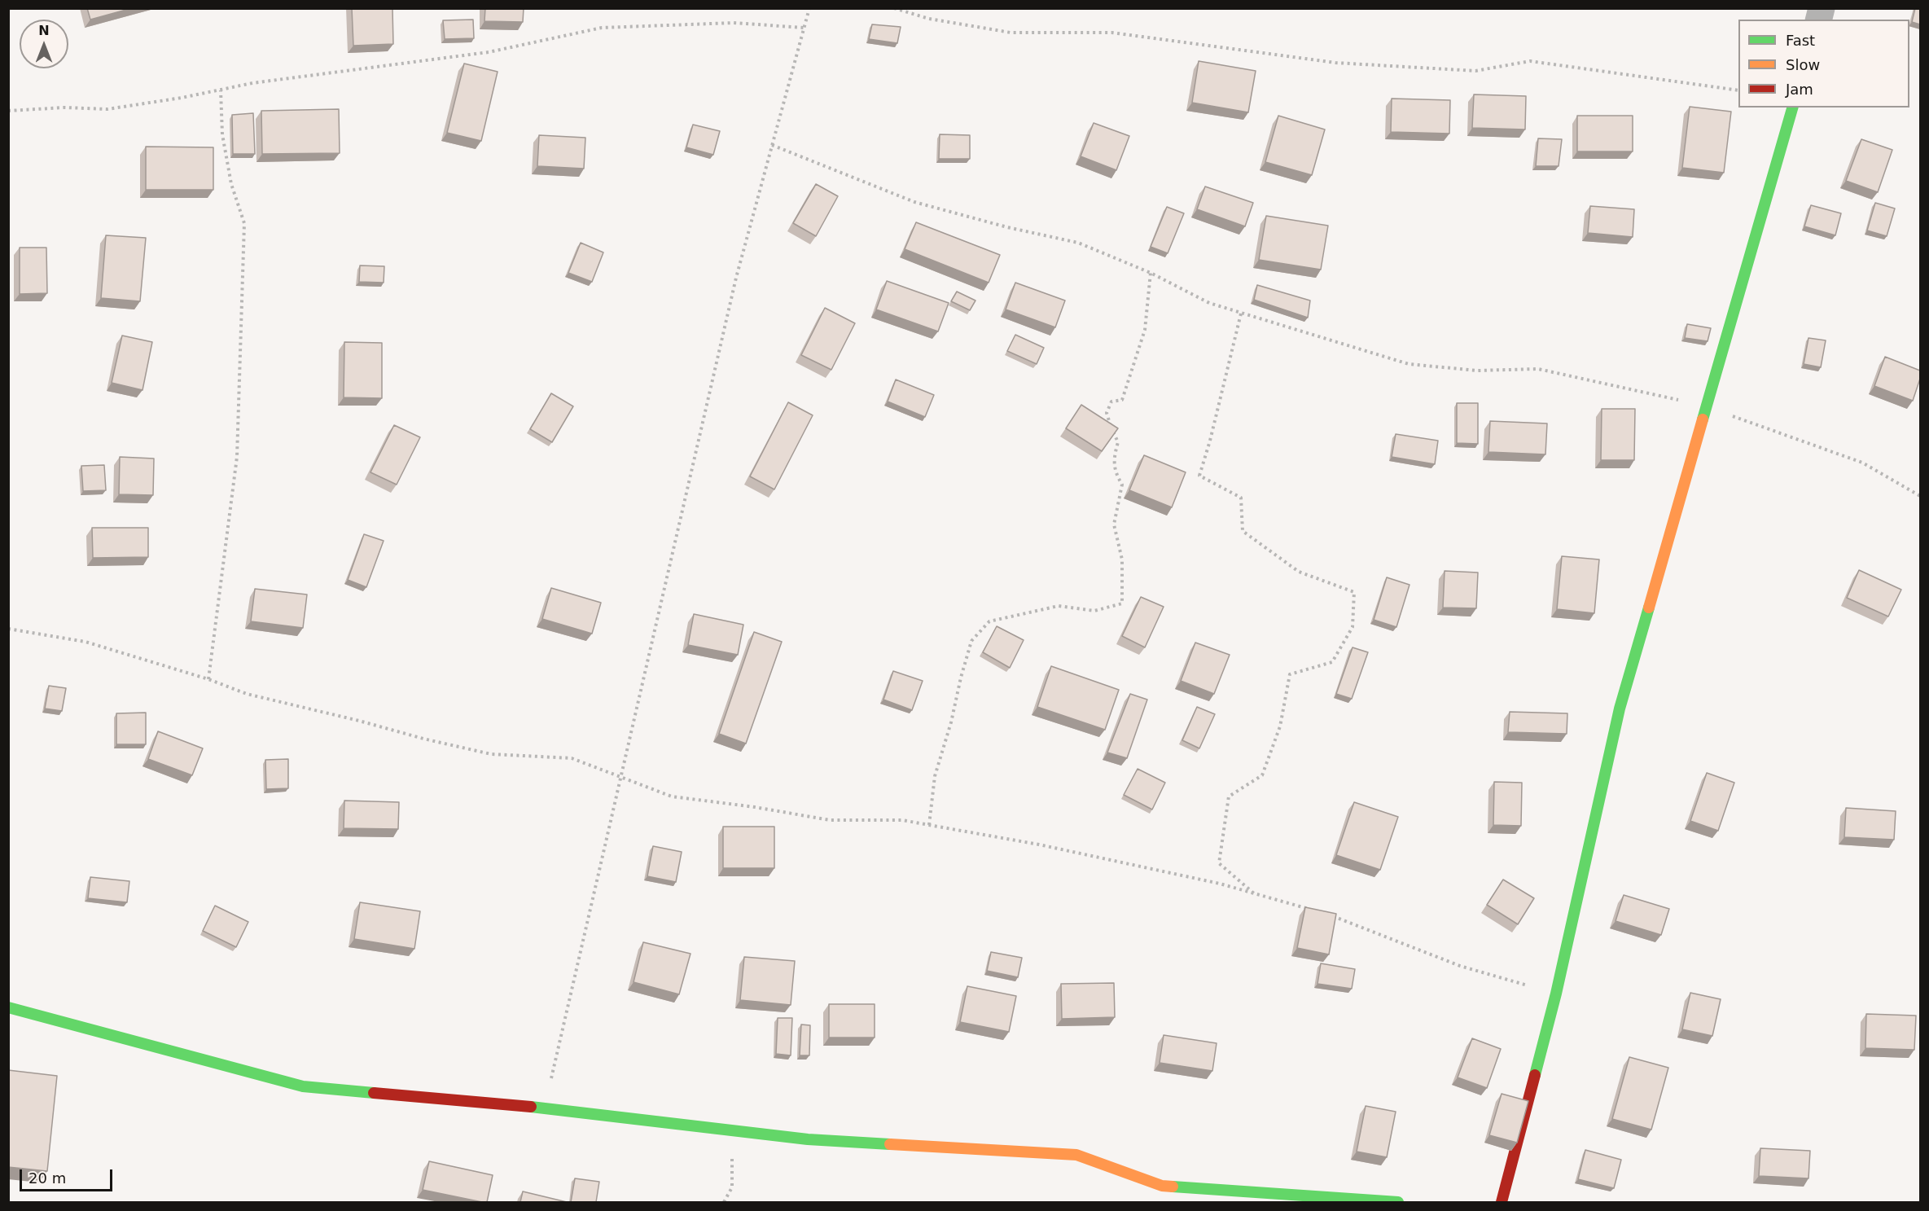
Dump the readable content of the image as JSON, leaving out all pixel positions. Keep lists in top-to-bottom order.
{
  "legend": ["Fast", "Slow", "Jam"],
  "scale_bar": "20 m",
  "north": "top"
}
